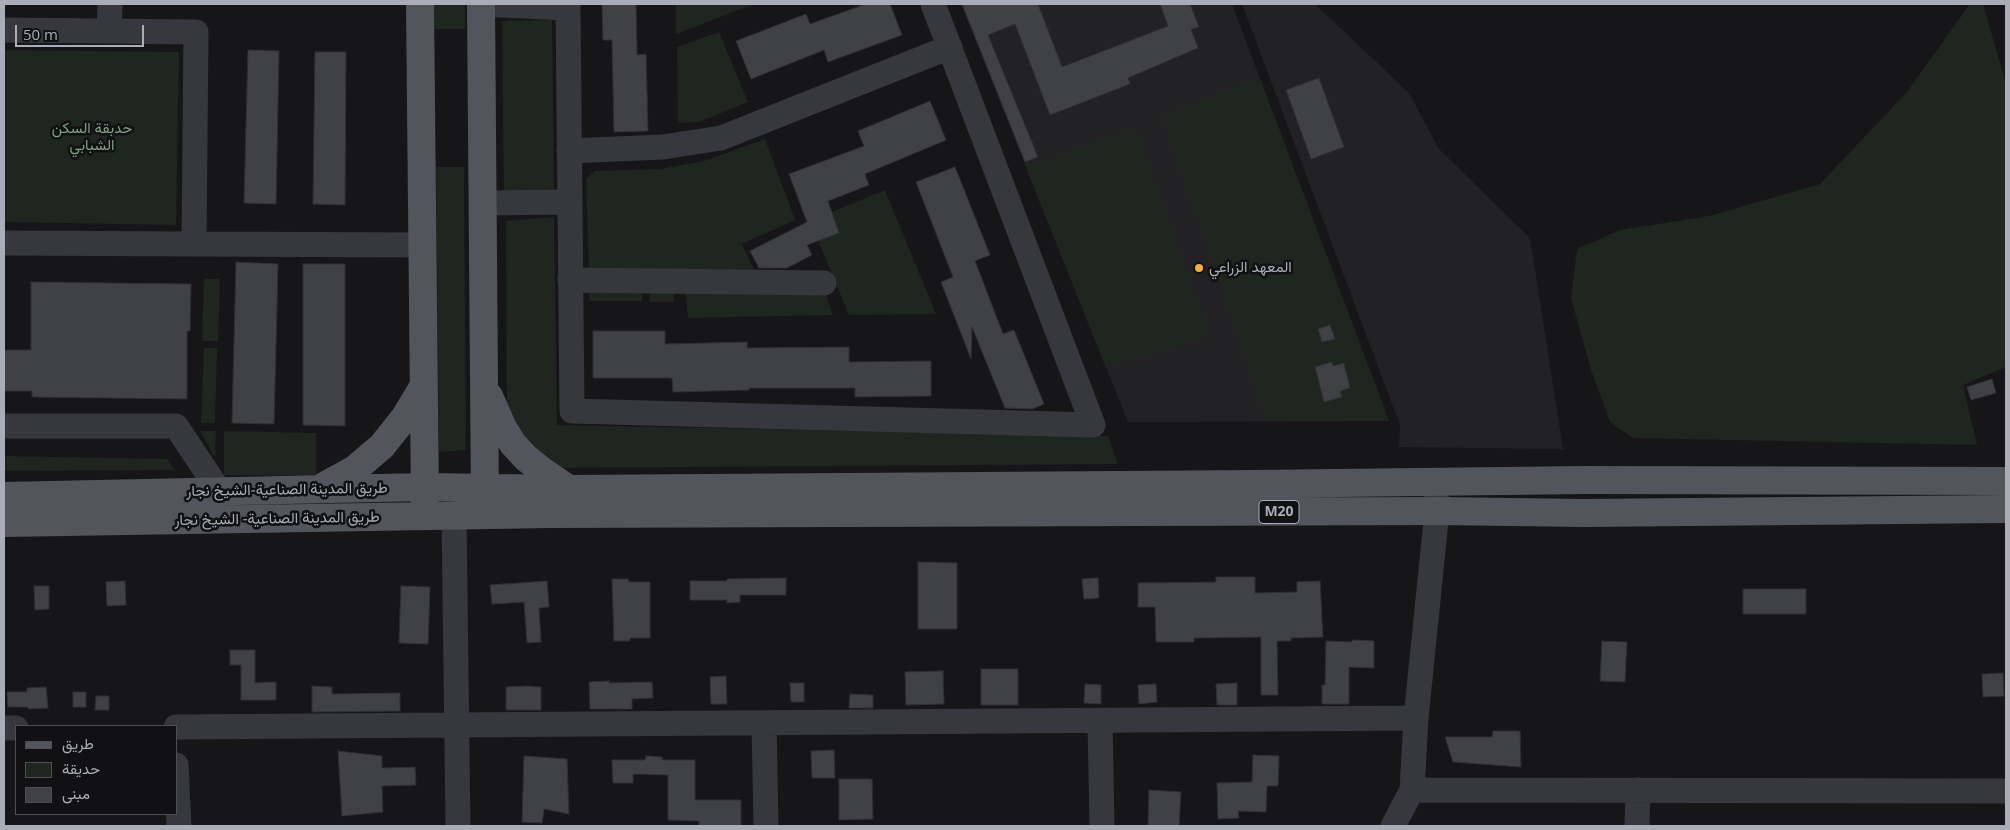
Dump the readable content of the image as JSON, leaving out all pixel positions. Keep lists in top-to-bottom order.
{
  "streets": {
    "main road": ["طريق المدينة الصناعية-الشيخ نجار", "M20", "طريق المدينة الصناعية- الشيخ نجار"]
  },
  "crossings": [
    ["طريق المدينة الصناعية-الشيخ نجار", "M20"],
    ["M20", "طريق المدينة الصناعية- الشيخ نجار"]
  ],
  "parks": ["حدبقة السكن الشبابي"],
  "places": ["المعهد الزراعي"],
  "legend": ["طريق", "حديقة", "مبنى"],
  "scale_bar": "50 m"
}
